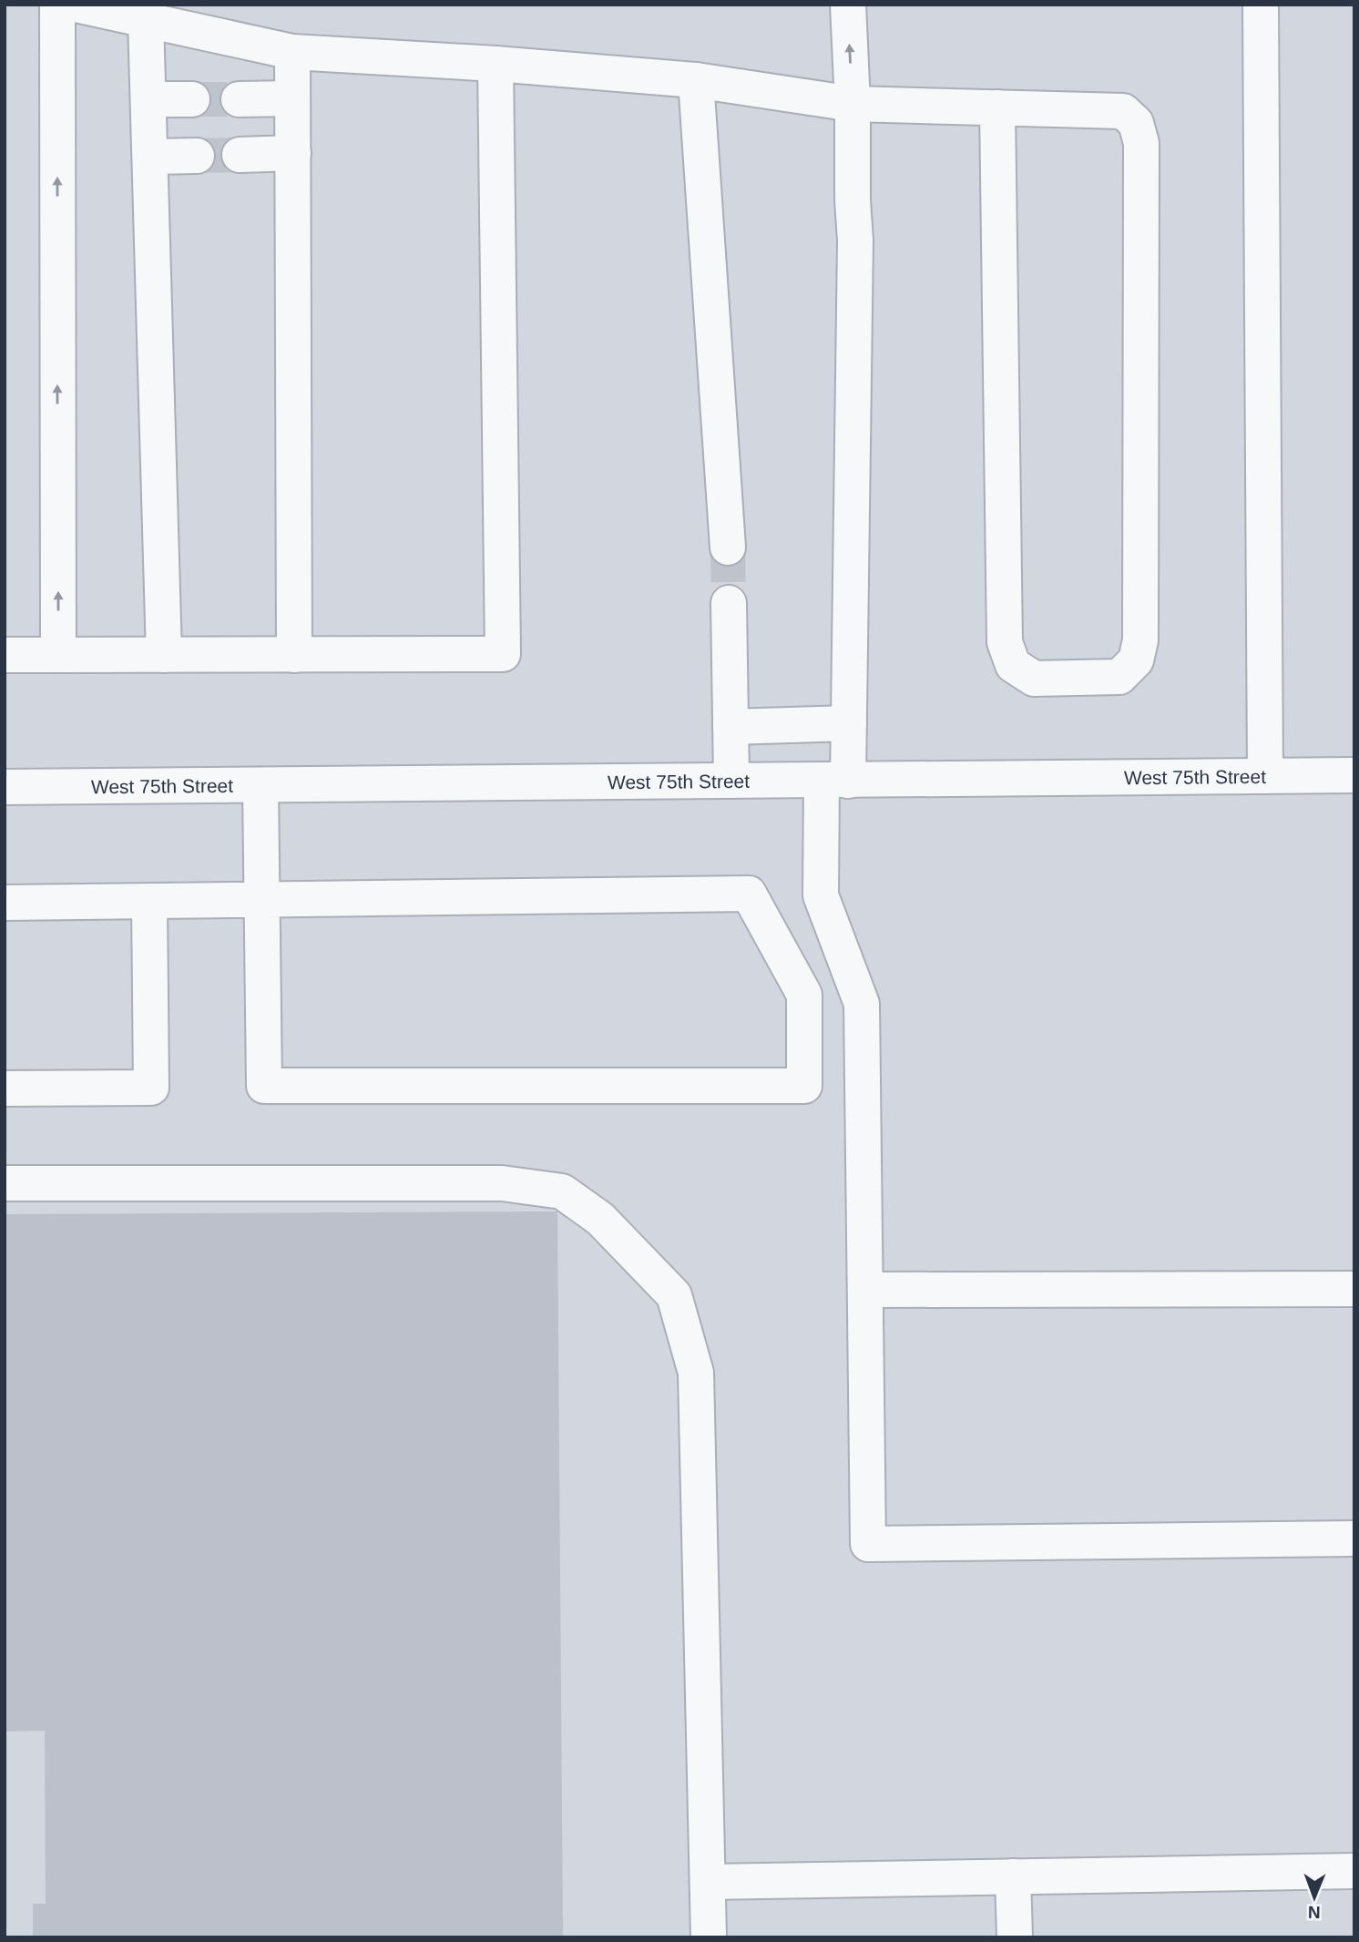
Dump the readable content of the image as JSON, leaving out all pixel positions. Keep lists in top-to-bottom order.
{
  "streets": {
    "street": ["West 75th Street"]
  },
  "north": "bottom"
}
